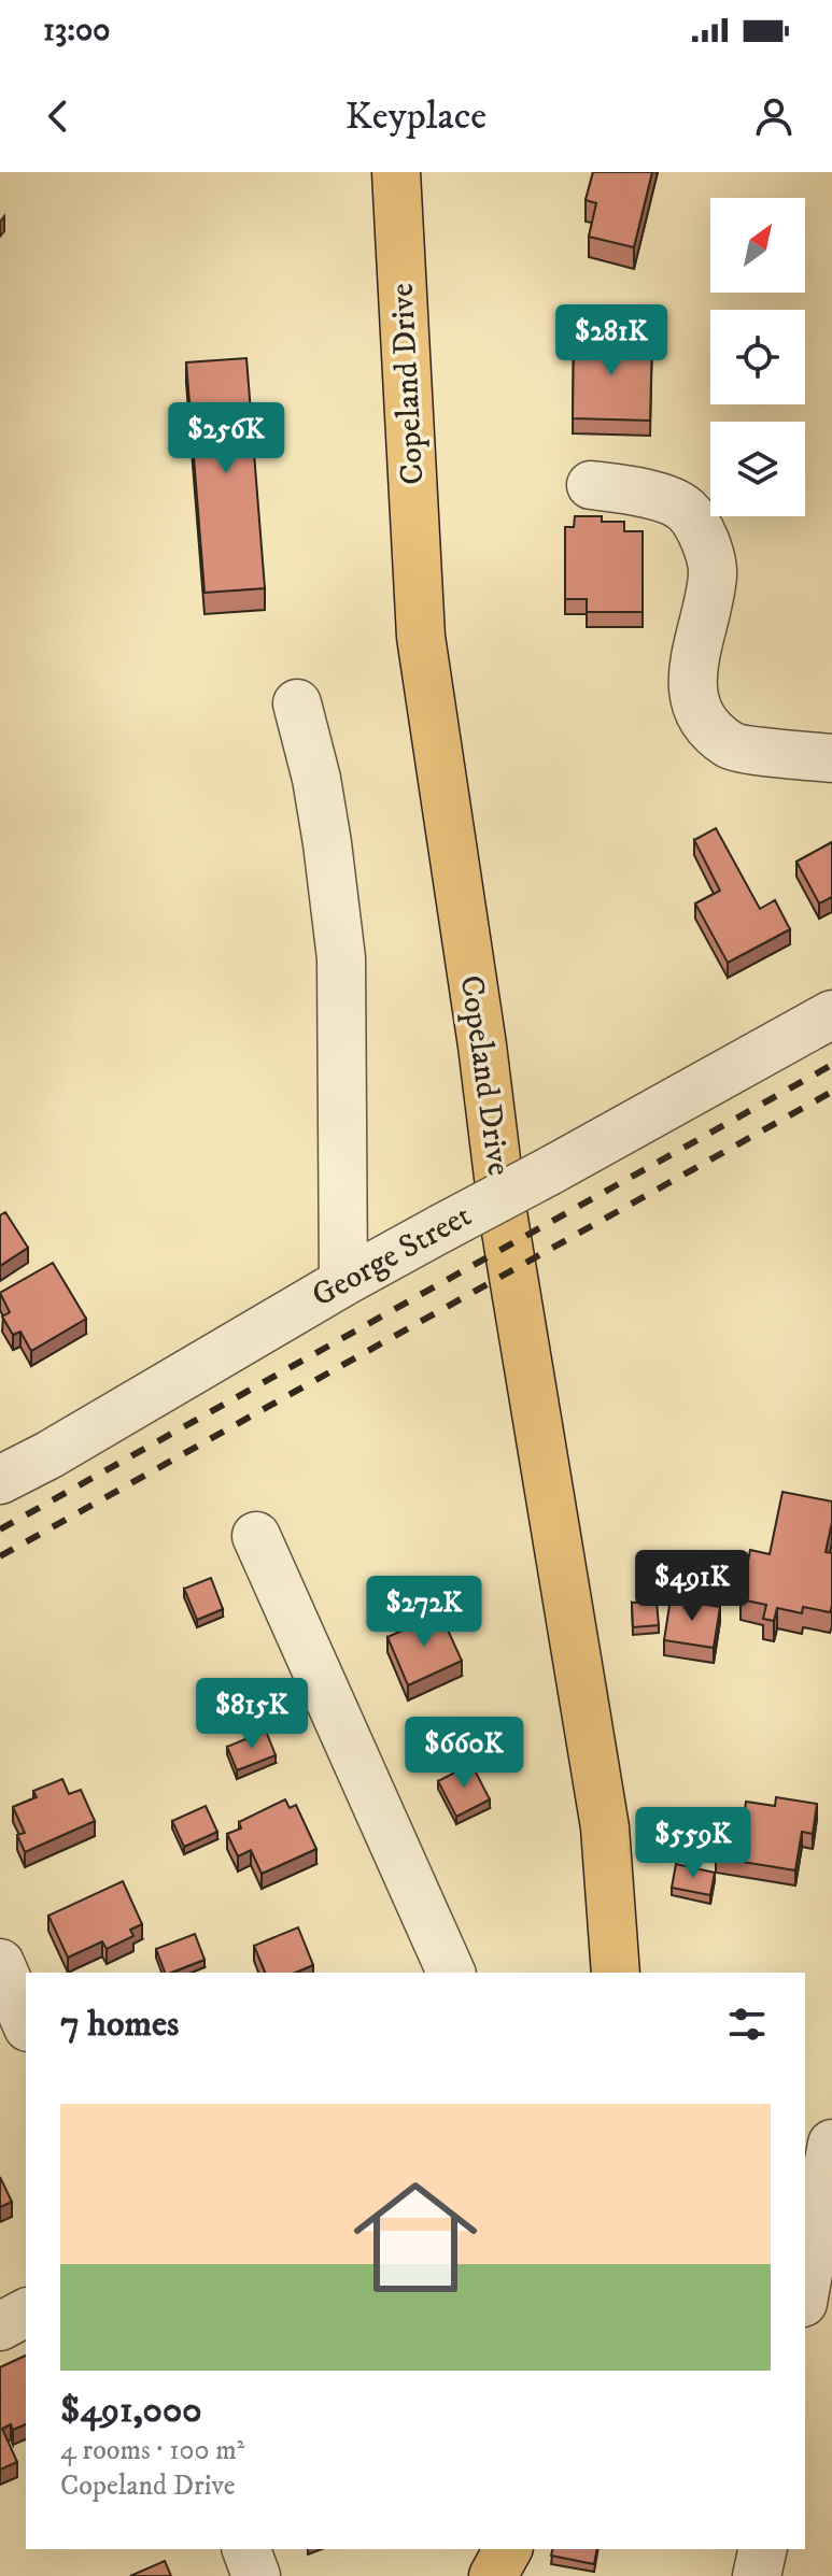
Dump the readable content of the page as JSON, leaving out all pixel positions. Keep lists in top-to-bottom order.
{
  "streets": {
    "main road": ["Copeland Drive"],
    "street": ["George Street"]
  },
  "north": "top right",
  "page": {
    "status": "13:00",
    "header": "Keyplace",
    "price": [
      "$281K",
      "$256K",
      "$491K",
      "$272K",
      "$815K",
      "$660K",
      "$559K"
    ],
    "heading": "7 homes",
    "list": [
      {
        "name": "$491,000",
        "note": "4 rooms · 100 m² · Copeland Drive"
      }
    ]
  }
}
